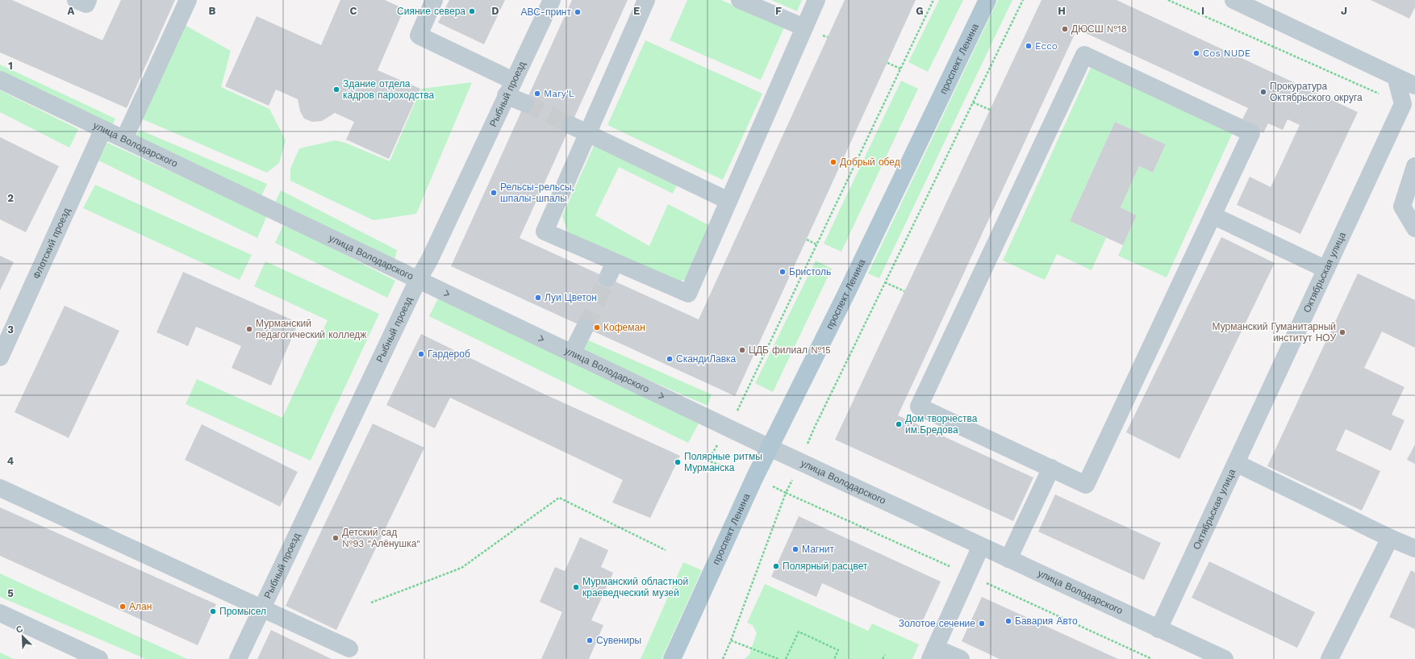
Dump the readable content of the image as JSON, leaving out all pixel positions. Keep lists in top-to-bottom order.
{
  "streets": {
    "main road": ["проспект Ленина"],
    "street": [
      "Рыбный проезд",
      "улица Володарского",
      "Флотский проезд",
      "Октябрьская улица"
    ]
  },
  "crossings": [
    ["проспект Ленина", "улица Володарского"],
    ["Рыбный проезд", "улица Володарского"],
    ["улица Володарского", "Флотский проезд"],
    ["улица Володарского", "Октябрьская улица"]
  ],
  "places": [
    "Сияние севера",
    "АВС-принт",
    "ДЮСШ №18",
    "Ecco",
    "Cos NUDE",
    "Здание отдела кадров пароходства",
    "Прокуратура Октябрьского округа",
    "Mary'L",
    "Добрый обед",
    "Рельсы-рельсы, шпалы-шпалы",
    "Бристоль",
    "Луи Цветон",
    "Кофеман",
    "Мурманский педагогический колледж",
    "Мурманский Гуманитарный институт НОУ",
    "ЦДБ филиал №15",
    "Гардероб",
    "СкандиЛавка",
    "Дом творчества им.Бредова",
    "Полярные ритмы Мурманска",
    "Детский сад №93 \"Алёнушка\"",
    "Магнит",
    "Полярный расцвет",
    "Мурманский областной краеведческий музей",
    "Алан",
    "Промысел",
    "Бавария Авто",
    "Золотое сечение",
    "Сувениры"
  ],
  "north": "top left",
  "grid": {
    "columns": [
      "A",
      "B",
      "C",
      "D",
      "E",
      "F",
      "G",
      "H",
      "I",
      "J"
    ],
    "rows": [
      "1",
      "2",
      "3",
      "4",
      "5"
    ]
  }
}
